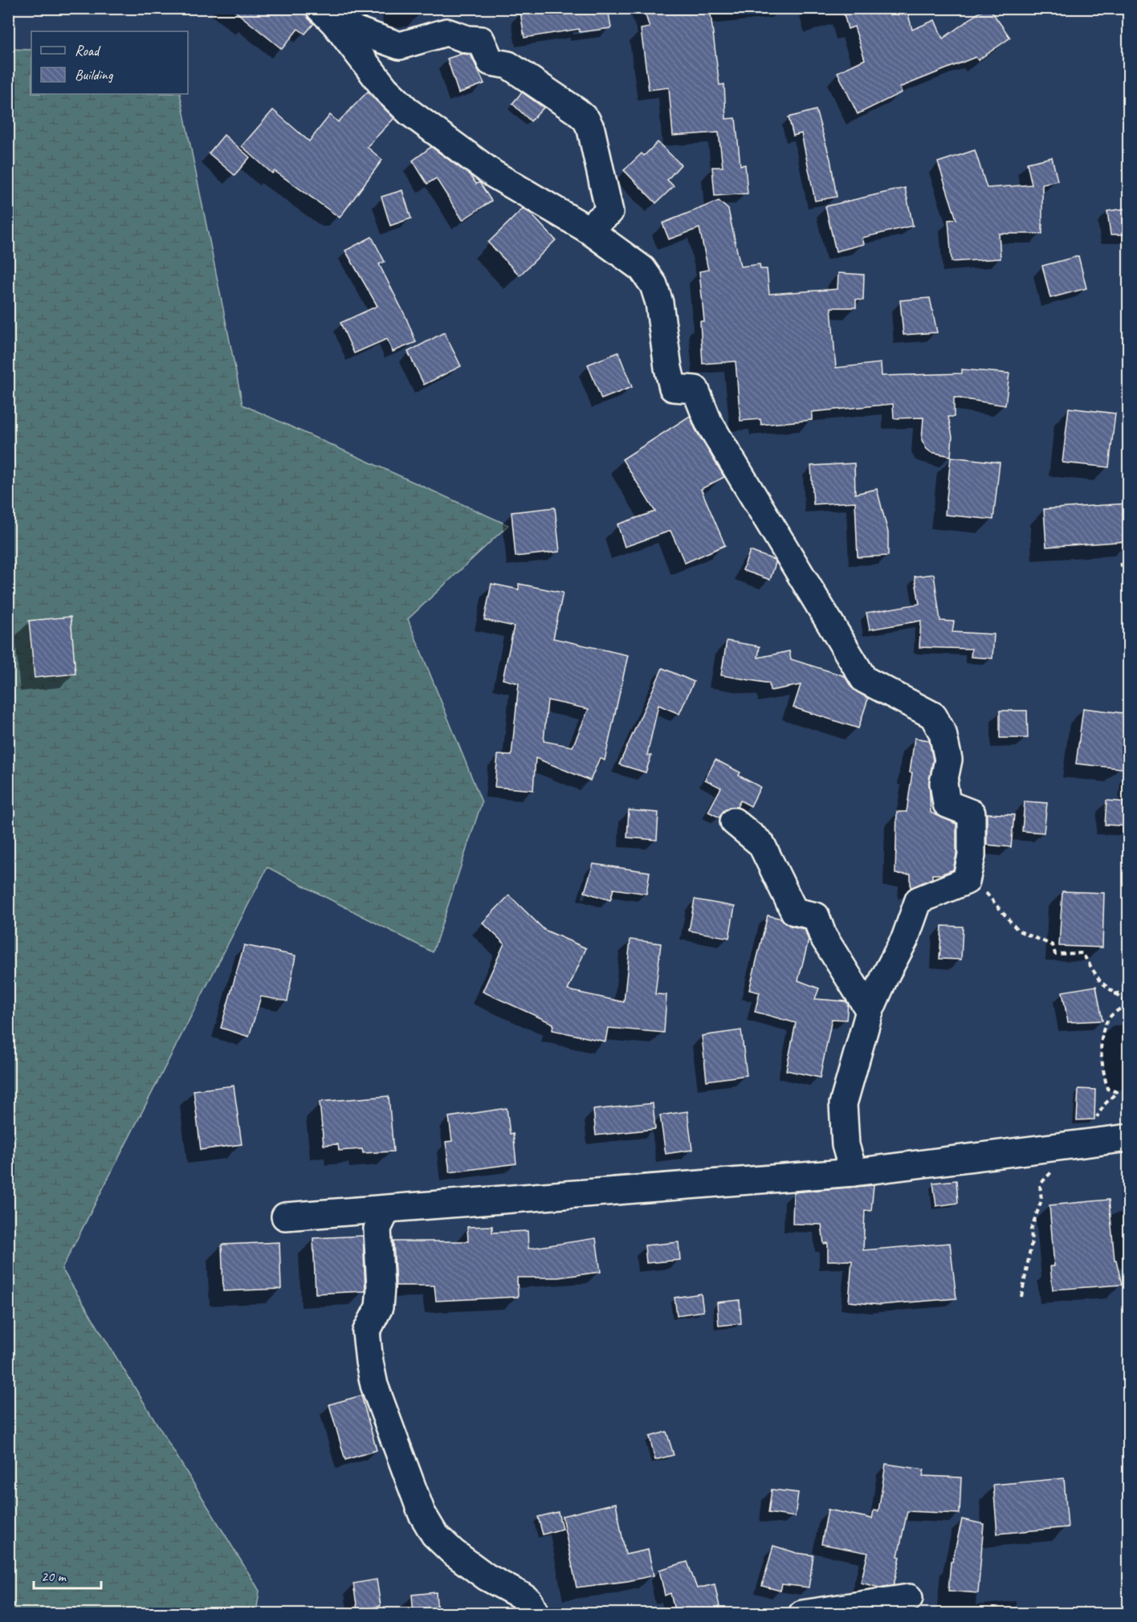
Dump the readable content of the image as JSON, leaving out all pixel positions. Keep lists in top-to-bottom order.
{
  "legend": ["Road", "Building"],
  "scale_bar": "20 m"
}
